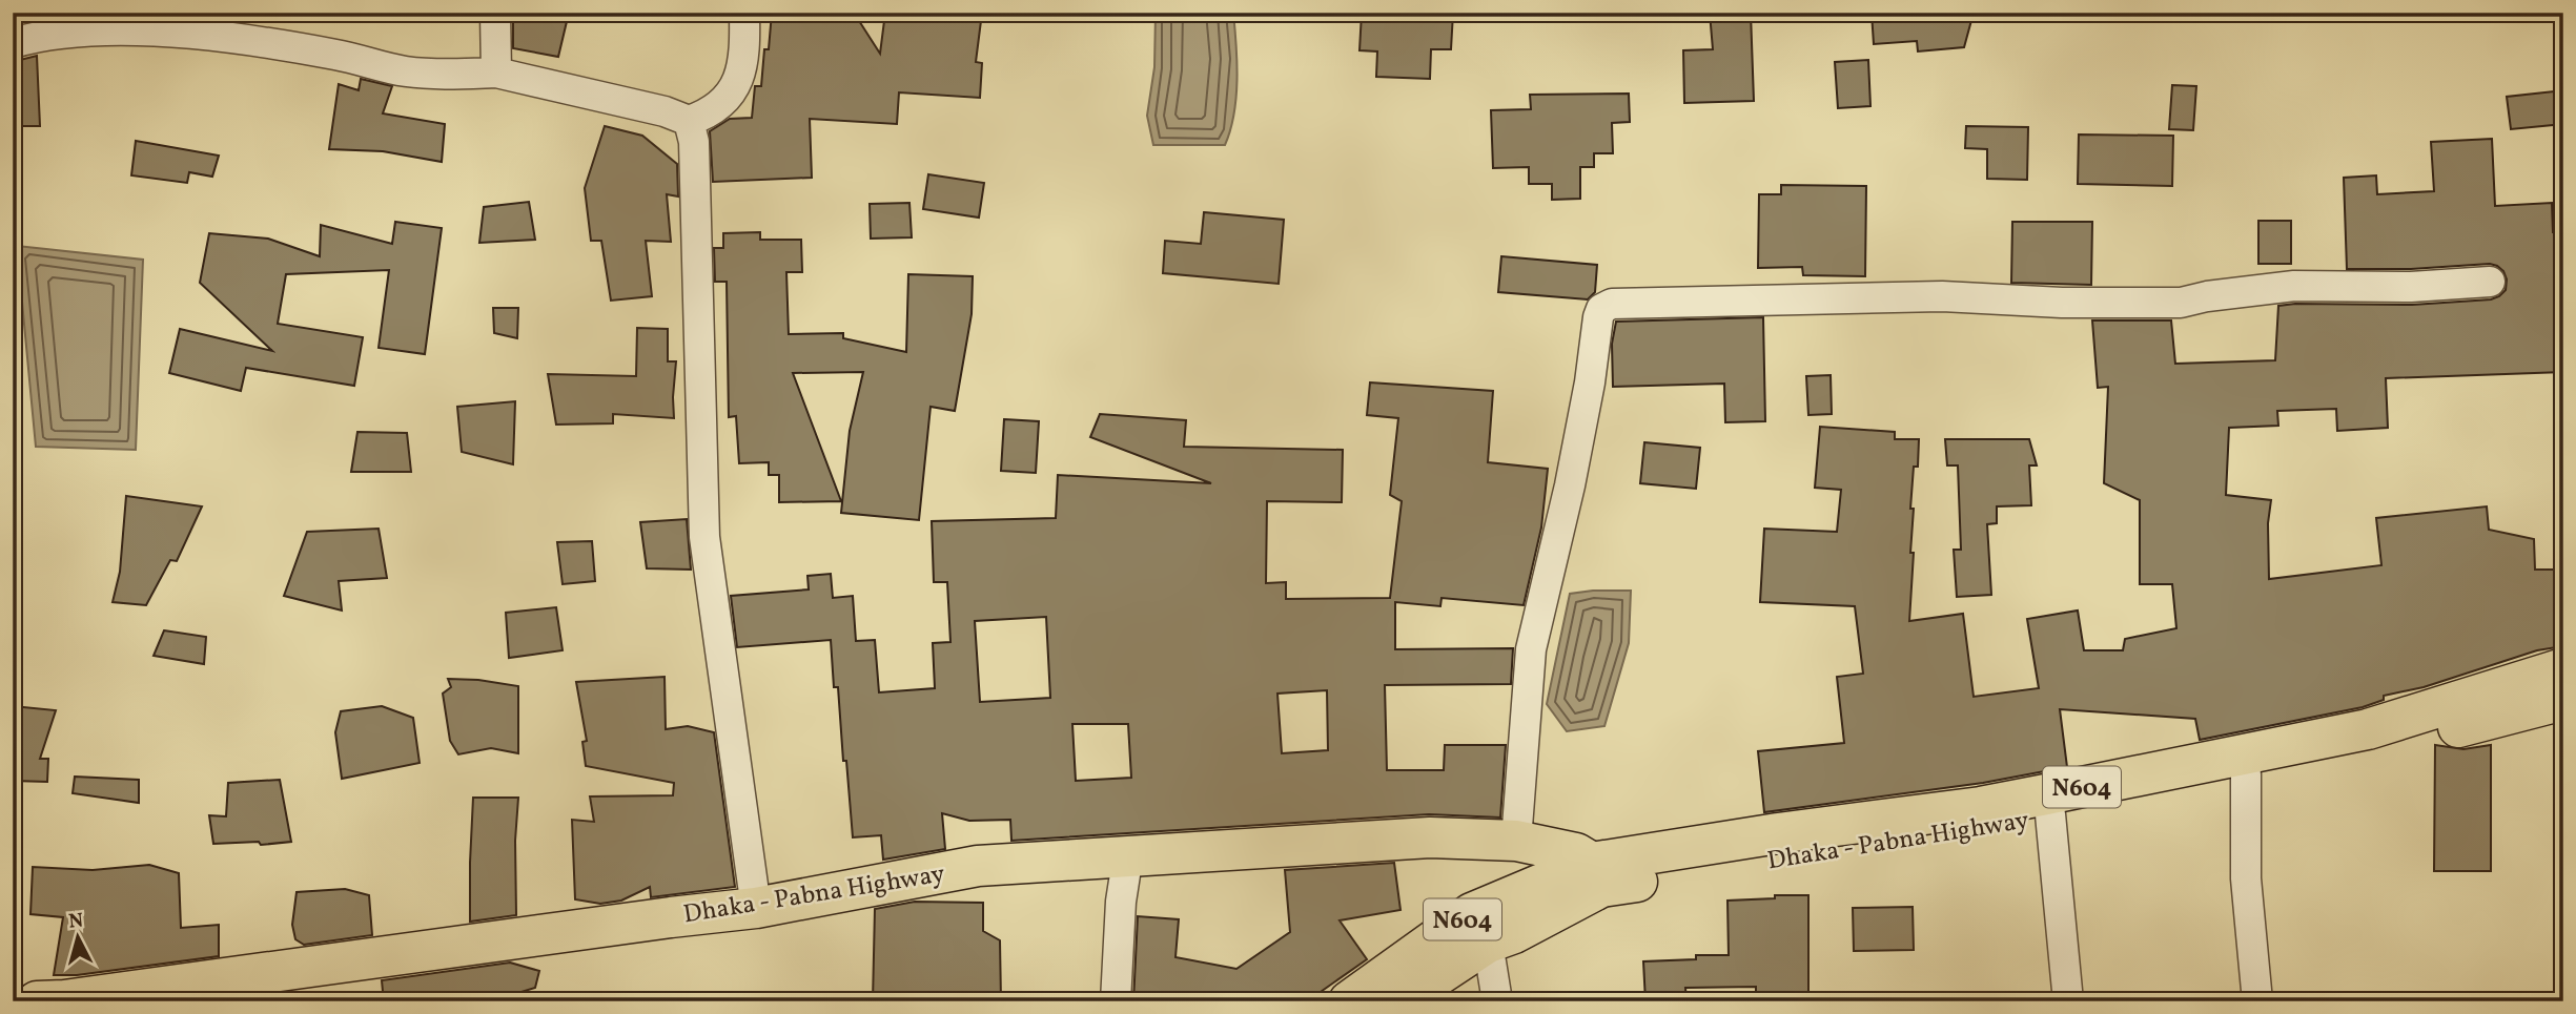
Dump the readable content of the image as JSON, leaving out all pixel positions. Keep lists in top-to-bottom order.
{
  "streets": {
    "main road": ["N604", "Dhaka - Pabna Highway"]
  },
  "crossings": [
    ["N604", "Dhaka - Pabna Highway"]
  ],
  "north": "top"
}
